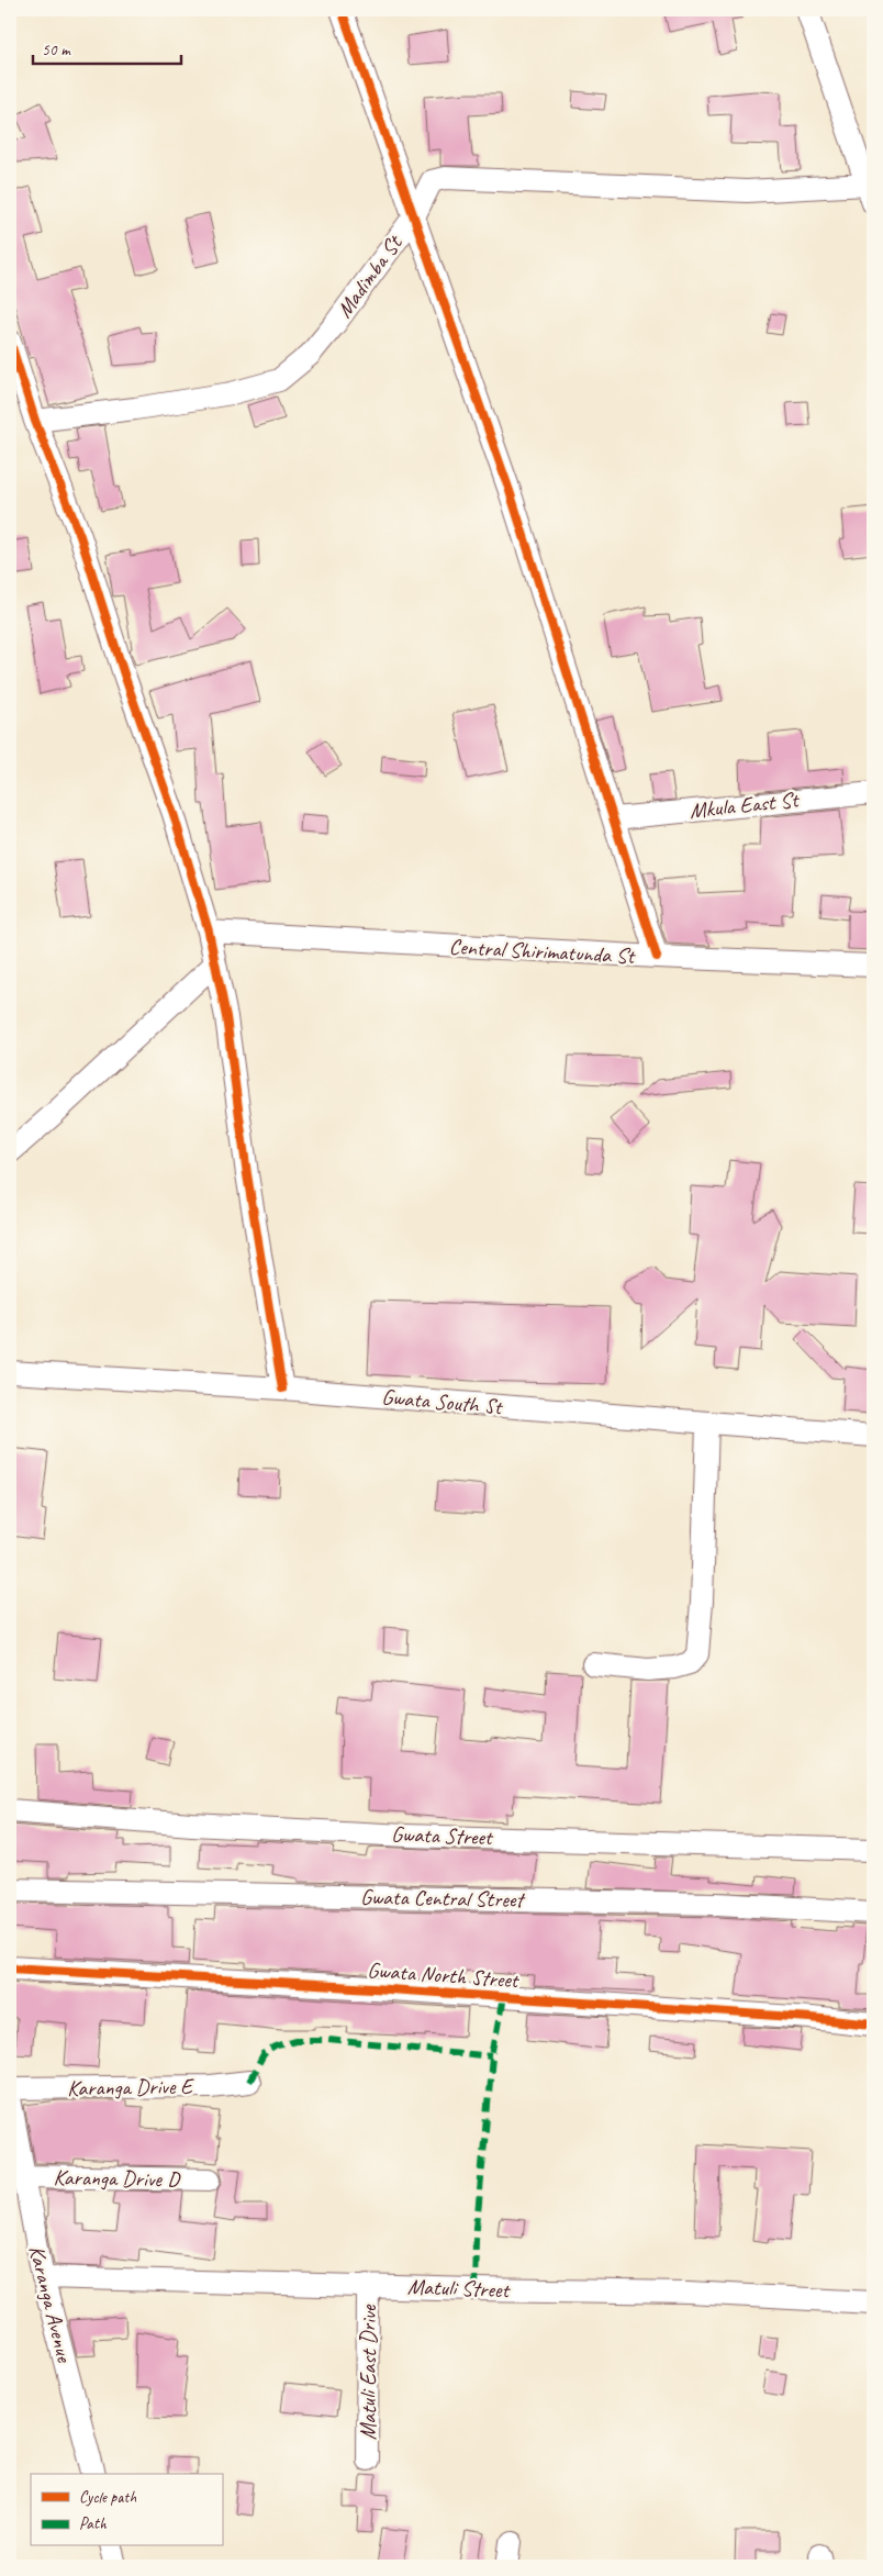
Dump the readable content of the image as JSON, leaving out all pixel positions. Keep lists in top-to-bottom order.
{
  "streets": {
    "street": [
      "Madimba St",
      "Mkula East St",
      "Central Shirimatunda St",
      "Gwata South St",
      "Gwata Street",
      "Gwata Central Street",
      "Gwata North Street",
      "Karanga Drive E",
      "Karanga Drive D",
      "Matuli Street",
      "Karanga Avenue",
      "Matuli East Drive"
    ]
  },
  "crossings": [
    ["Karanga Drive D", "Karanga Avenue"],
    ["Matuli Street", "Karanga Avenue"],
    ["Matuli Street", "Matuli East Drive"]
  ],
  "legend": ["Cycle path", "Path"],
  "scale_bar": "50 m"
}
